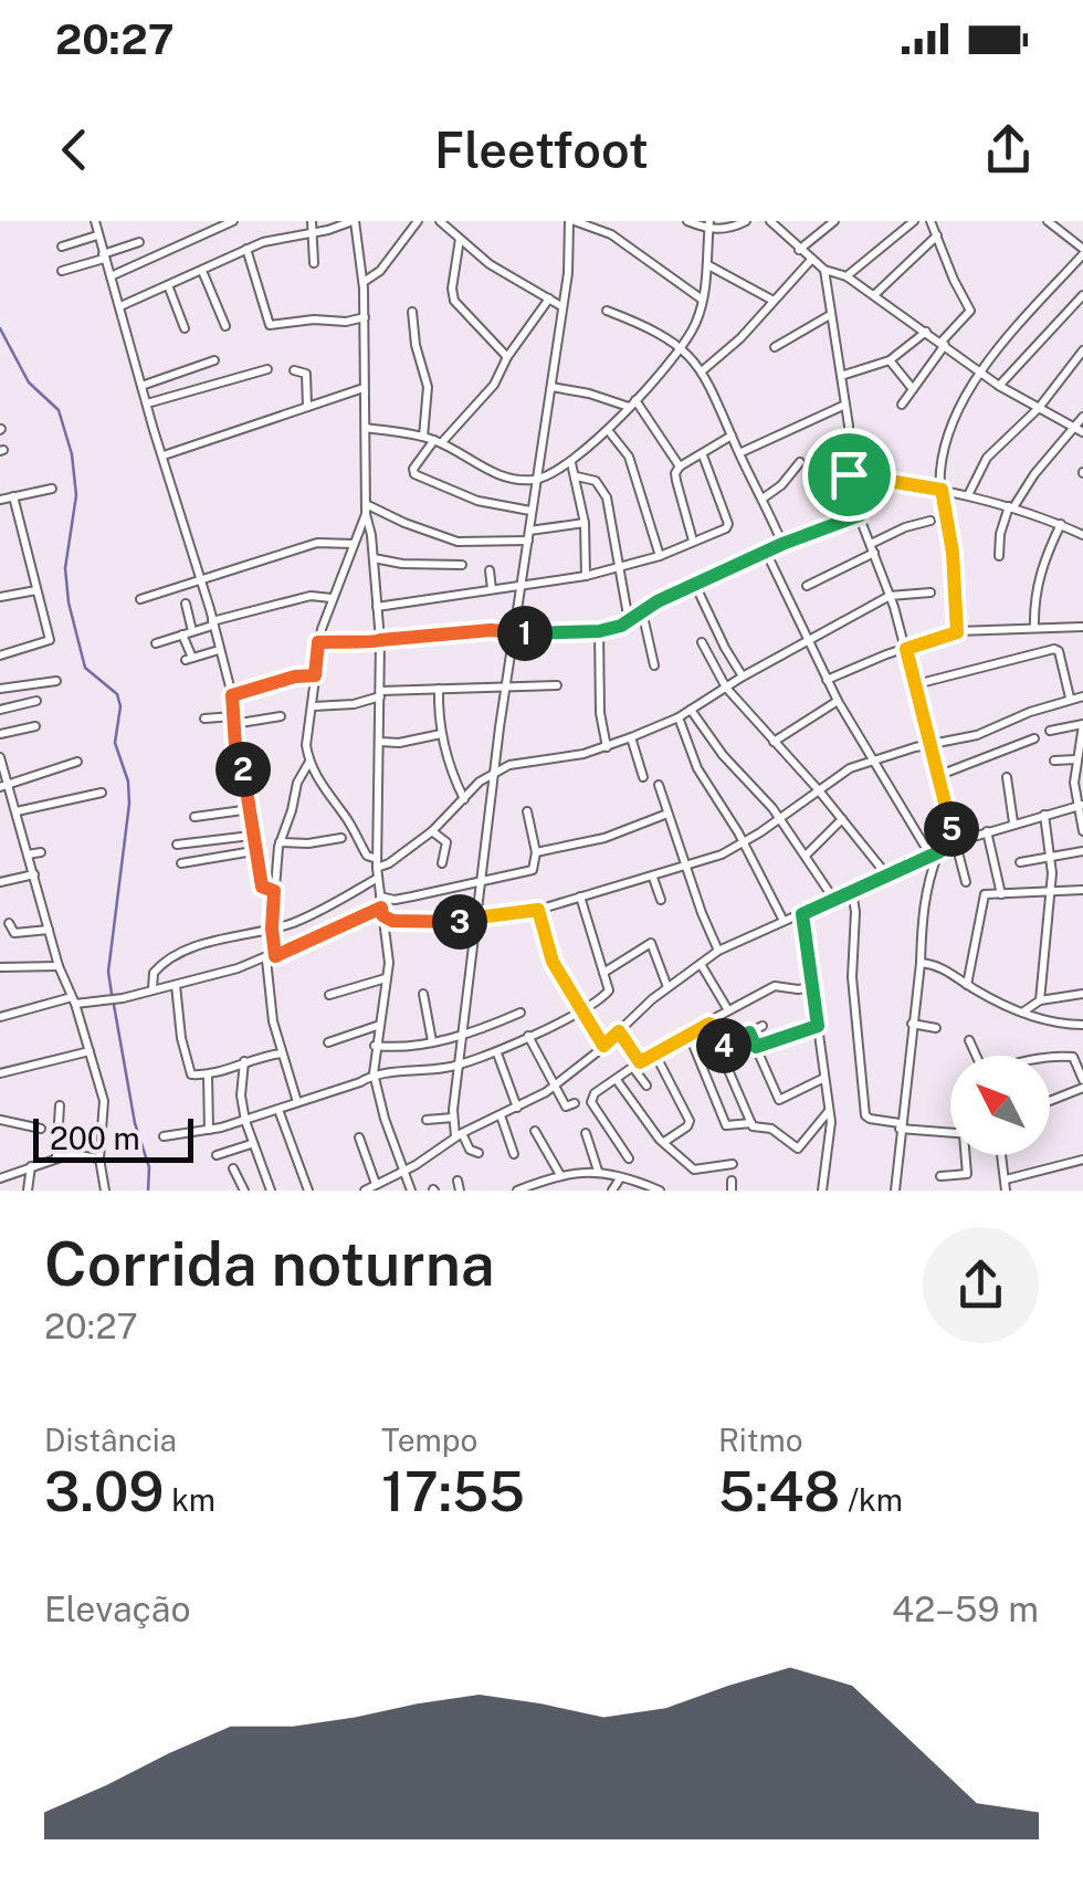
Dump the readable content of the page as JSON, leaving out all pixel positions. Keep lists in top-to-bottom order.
{
  "scale_bar": "200 m",
  "north": "top left",
  "page": {
    "status": "20:27",
    "header": "Fleetfoot",
    "pins": [
      "1",
      "2",
      "5",
      "3",
      "4"
    ],
    "scale": "200 m",
    "heading": ["Corrida noturna", "20:27"],
    "stats": [
      ["Distância", "3.09 km"],
      ["Tempo", "17:55"],
      ["Ritmo", "5:48 /km"]
    ],
    "chart": ["Elevação", "42–59 m"]
  }
}
